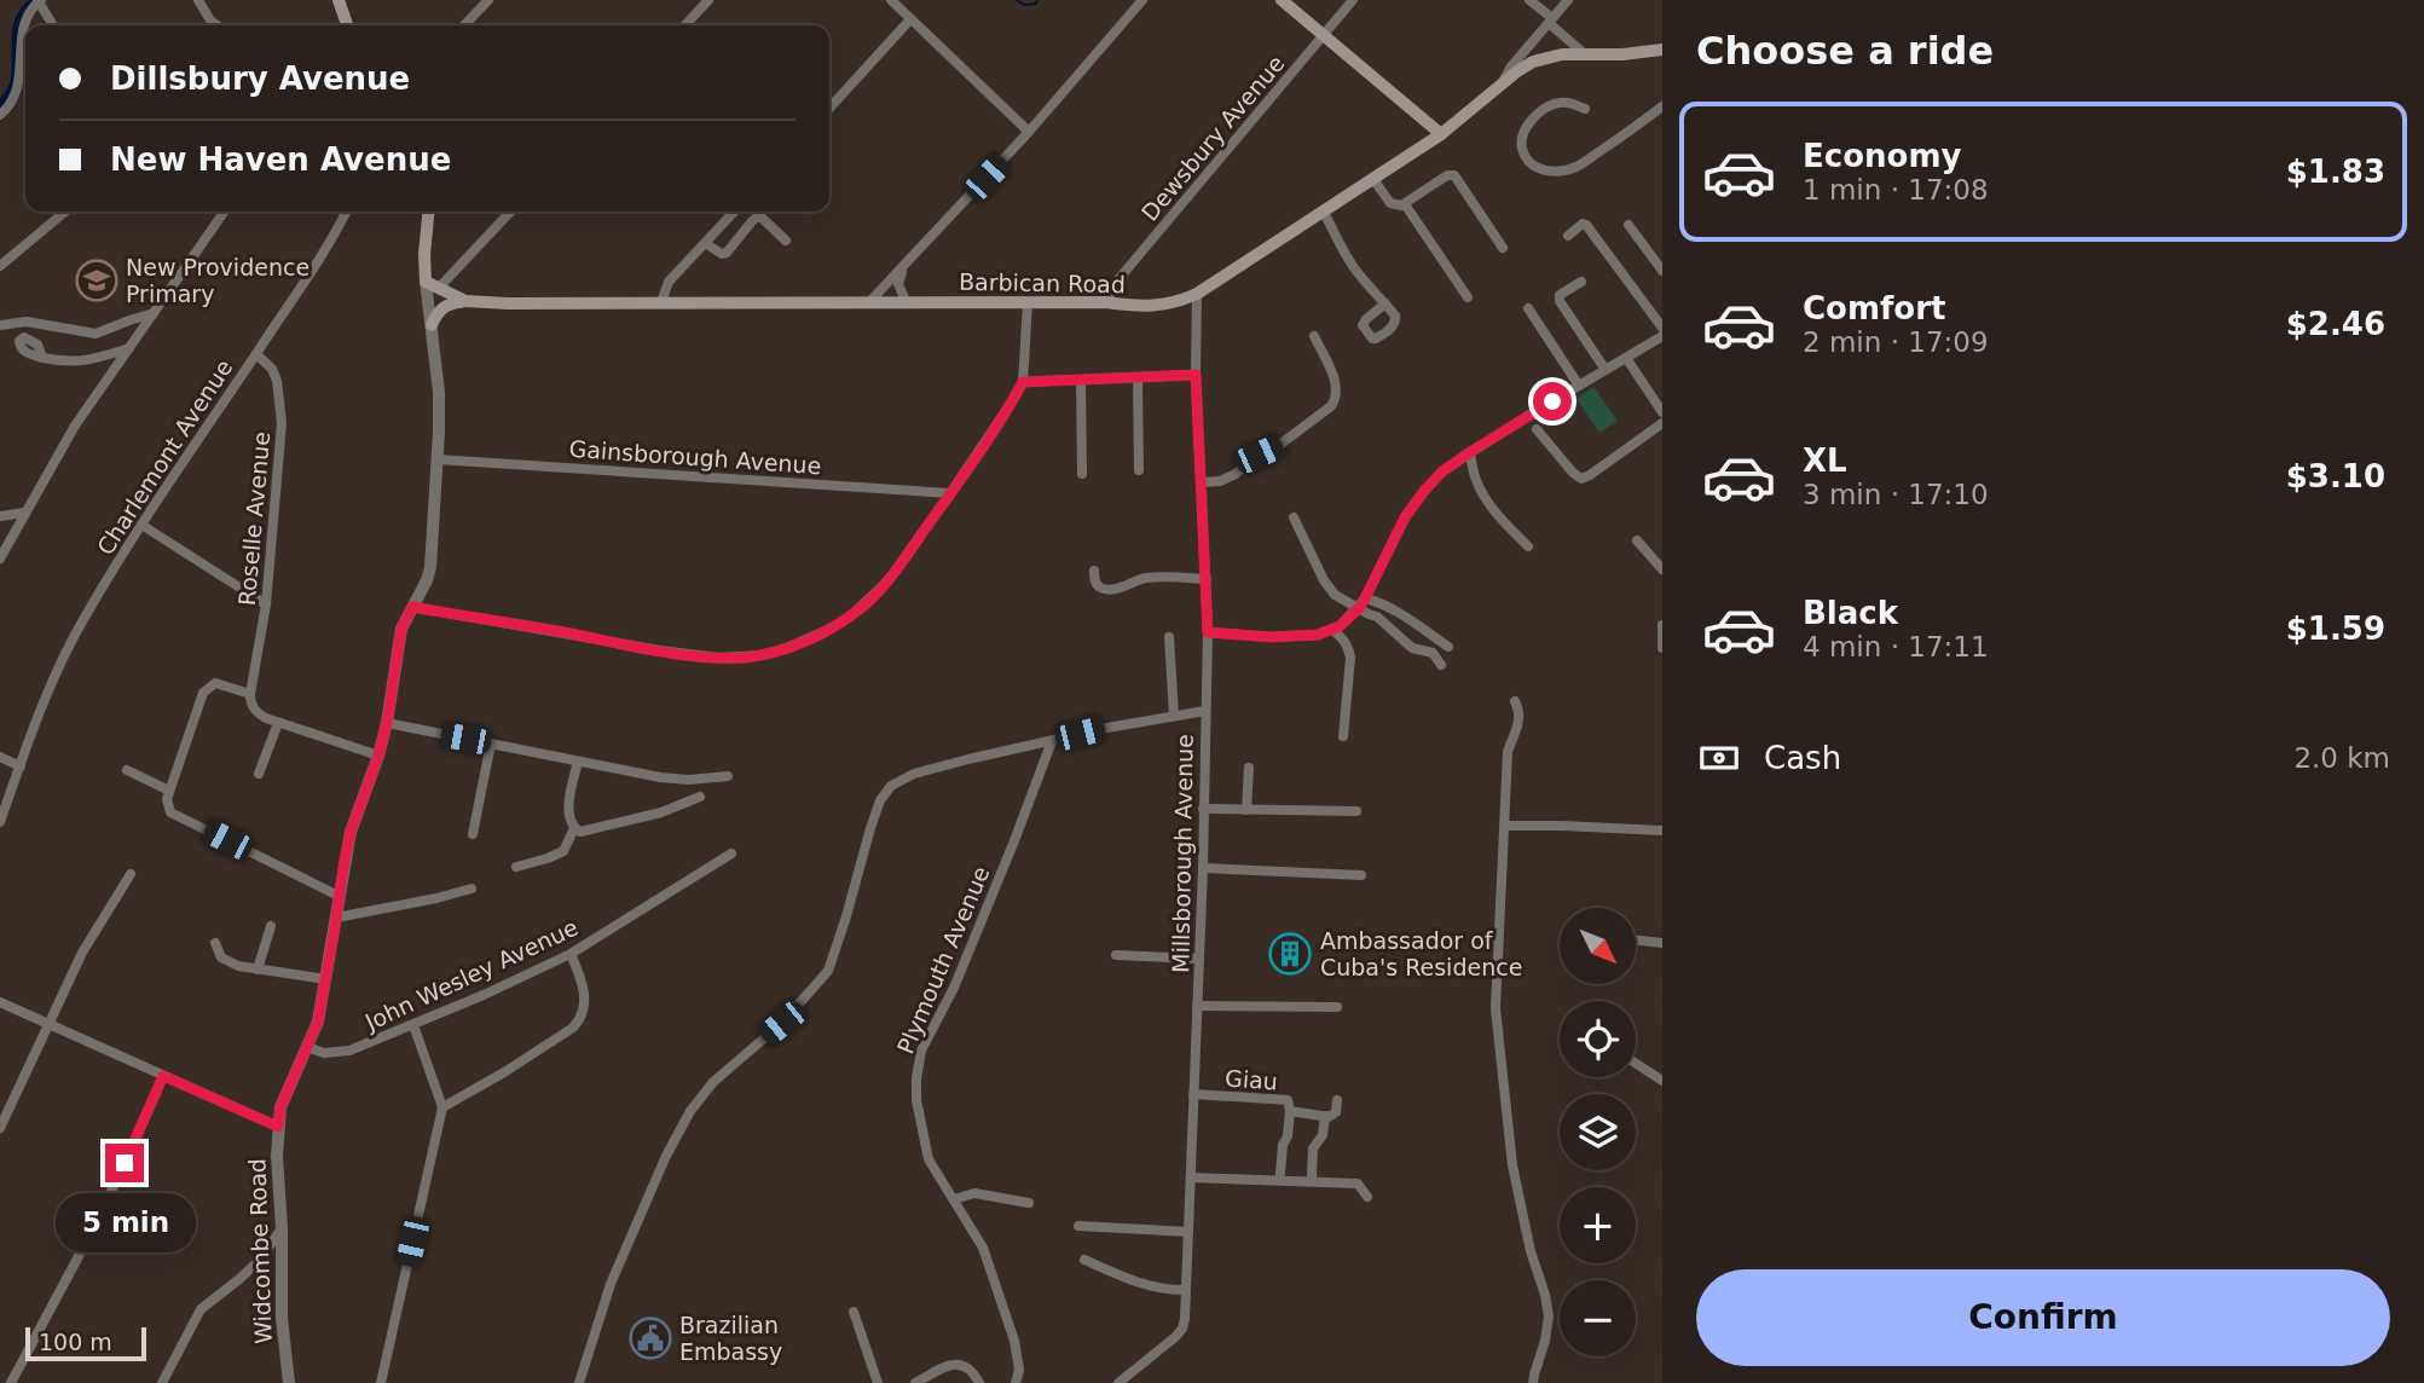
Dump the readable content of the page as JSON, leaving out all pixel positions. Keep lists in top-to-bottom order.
{
  "streets": {
    "main road": ["Barbican Road"],
    "street": [
      "Dewsbury Avenue",
      "Charlemont Avenue",
      "Gainsborough Avenue",
      "Roselle Avenue",
      "Millsborough Avenue",
      "Plymouth Avenue",
      "John Wesley Avenue",
      "Giau",
      "Widcombe Road"
    ]
  },
  "crossings": [
    ["Dewsbury Avenue", "Barbican Road"],
    ["Barbican Road", "Millsborough Avenue"],
    ["Barbican Road", "Widcombe Road"],
    ["Charlemont Avenue", "Roselle Avenue"],
    ["Gainsborough Avenue", "Widcombe Road"],
    ["Millsborough Avenue", "Giau"],
    ["John Wesley Avenue", "Widcombe Road"]
  ],
  "places": {
    "school or university": ["New Providence Primary"],
    "building": ["Ambassador of Cuba's Residence"],
    "public building": ["Brazilian Embassy"]
  },
  "scale_bar": "100 m",
  "north": "bottom right",
  "page": {
    "heading": "Choose a ride",
    "banner": ["Dillsbury Avenue", "New Haven Avenue"],
    "list": [
      {
        "name": "Economy",
        "note": "1 min · 17:08",
        "value": "$1.83"
      },
      {
        "name": "Comfort",
        "note": "2 min · 17:09",
        "value": "$2.46"
      },
      {
        "name": "XL",
        "note": "3 min · 17:10",
        "value": "$3.10"
      },
      {
        "name": "Black",
        "note": "4 min · 17:11",
        "value": "$1.59"
      }
    ],
    "pay": ["Cash", "2.0 km"],
    "map_buttons": ["+", "−"],
    "bubble": "5 min",
    "buttons": "Confirm",
    "scale": "100 m"
  }
}
